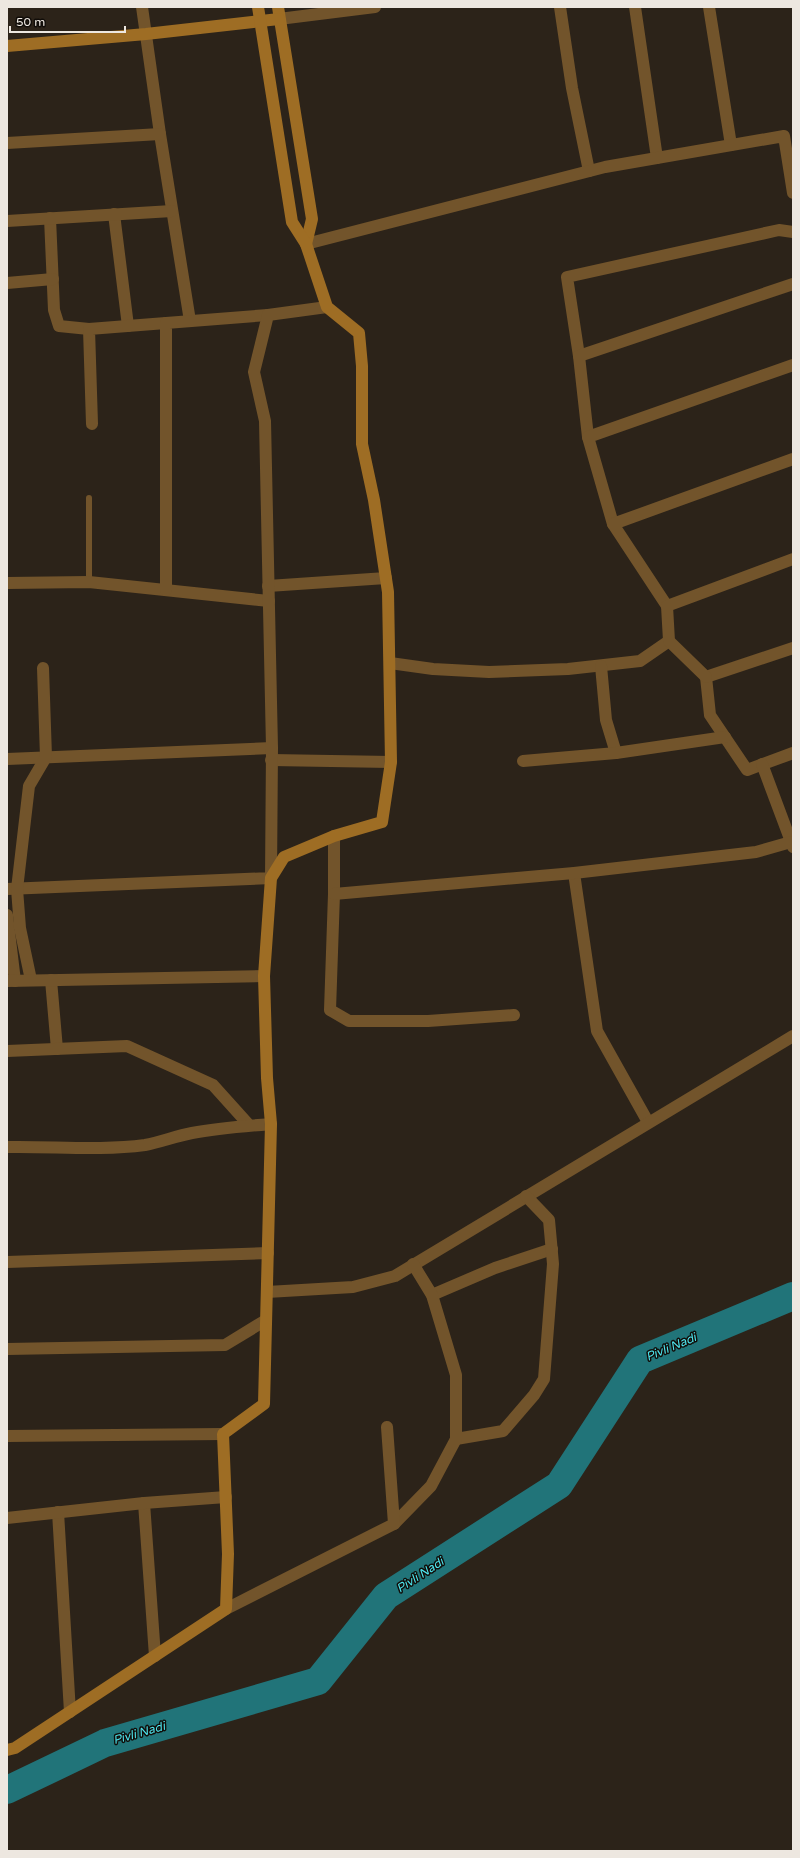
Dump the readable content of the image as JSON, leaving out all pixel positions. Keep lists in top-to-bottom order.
{
  "water": ["Pivli Nadi"],
  "scale_bar": "50 m"
}
